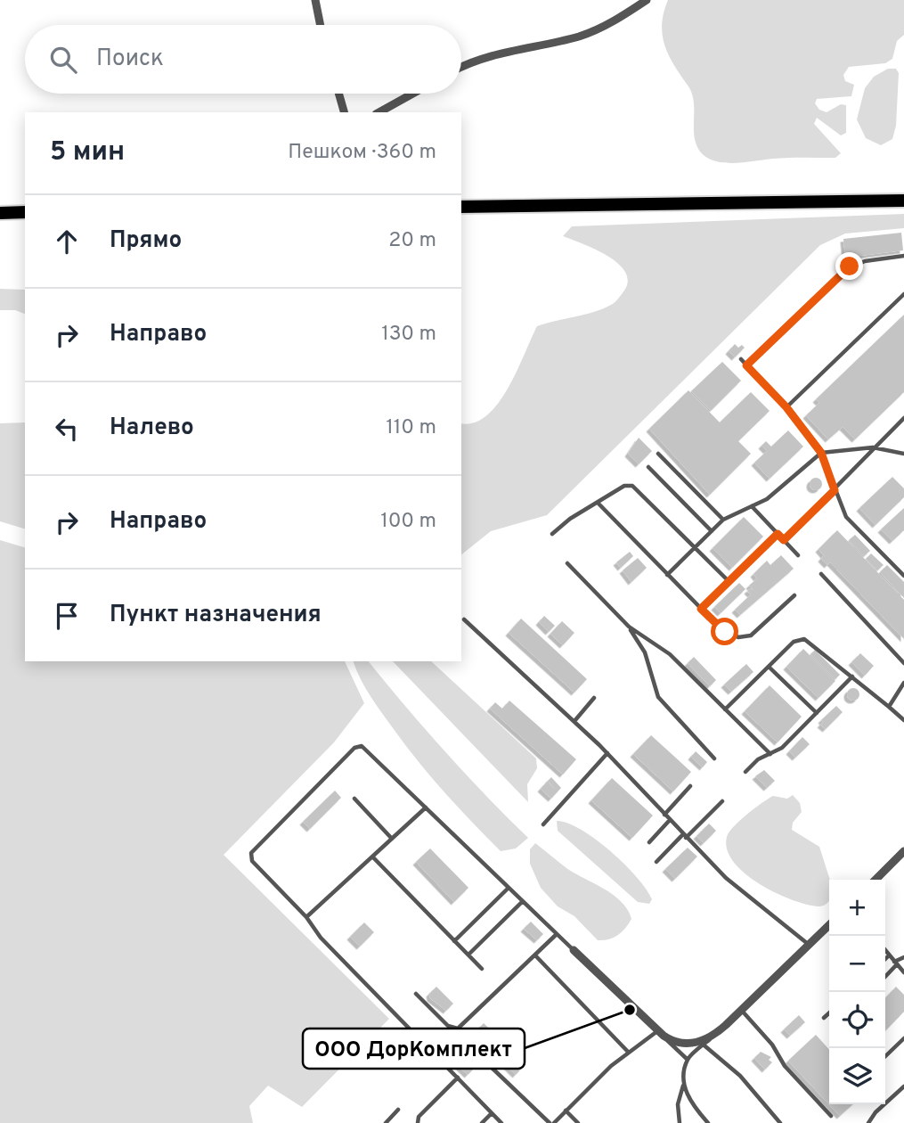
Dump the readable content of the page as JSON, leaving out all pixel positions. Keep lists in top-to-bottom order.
{
  "places": ["ООО ДорКомплект"],
  "page": {
    "search": "Поиск",
    "heading": ["5 мин", "Пешком · 360 m"],
    "list": [
      ["Прямо", "20 m"],
      ["Направо", "130 m"],
      ["Налево", "110 m"],
      ["Направо", "100 m"],
      "Пункт назначения"
    ],
    "map_buttons": ["+", "−"]
  }
}
